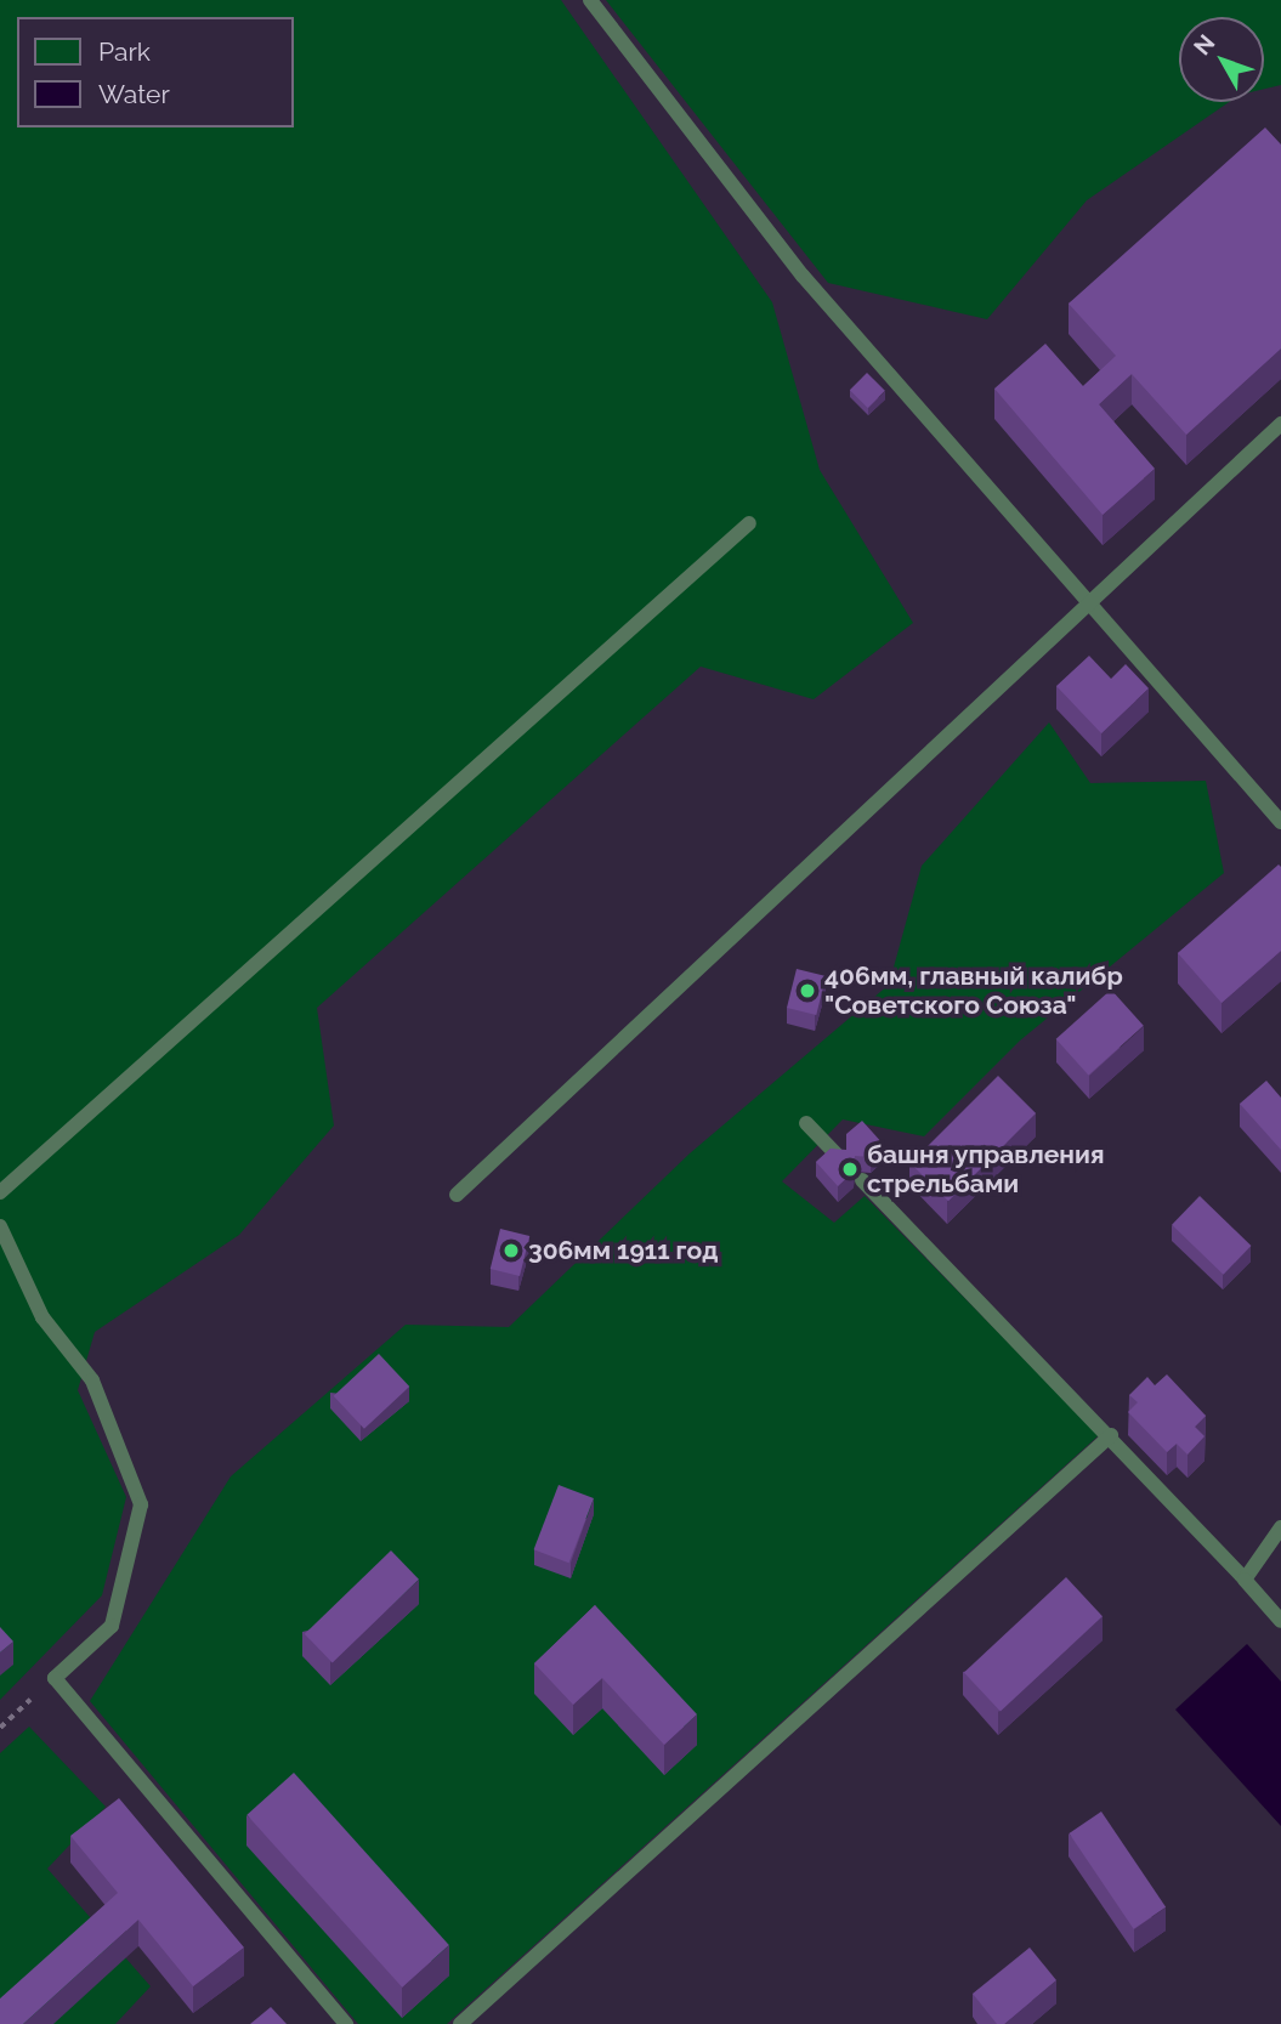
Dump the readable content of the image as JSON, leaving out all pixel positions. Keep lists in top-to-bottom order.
{
  "places": ["406мм, главный калибр \"Советского Союза\"", "башня управления стрельбами", "306мм 1911 год"],
  "legend": ["Park", "Water"],
  "north": "top left"
}
